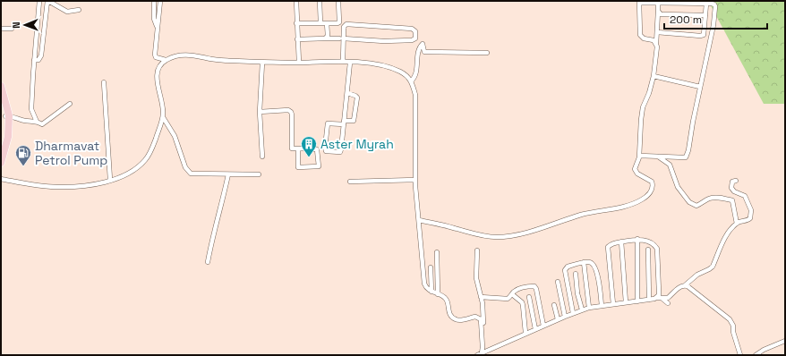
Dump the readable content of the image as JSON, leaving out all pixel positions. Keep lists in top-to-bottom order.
{
  "places": {
    "building": ["Aster Myrah"],
    "fuel station": ["Dharmavat Petrol Pump"]
  },
  "scale_bar": "200 m",
  "north": "left"
}
